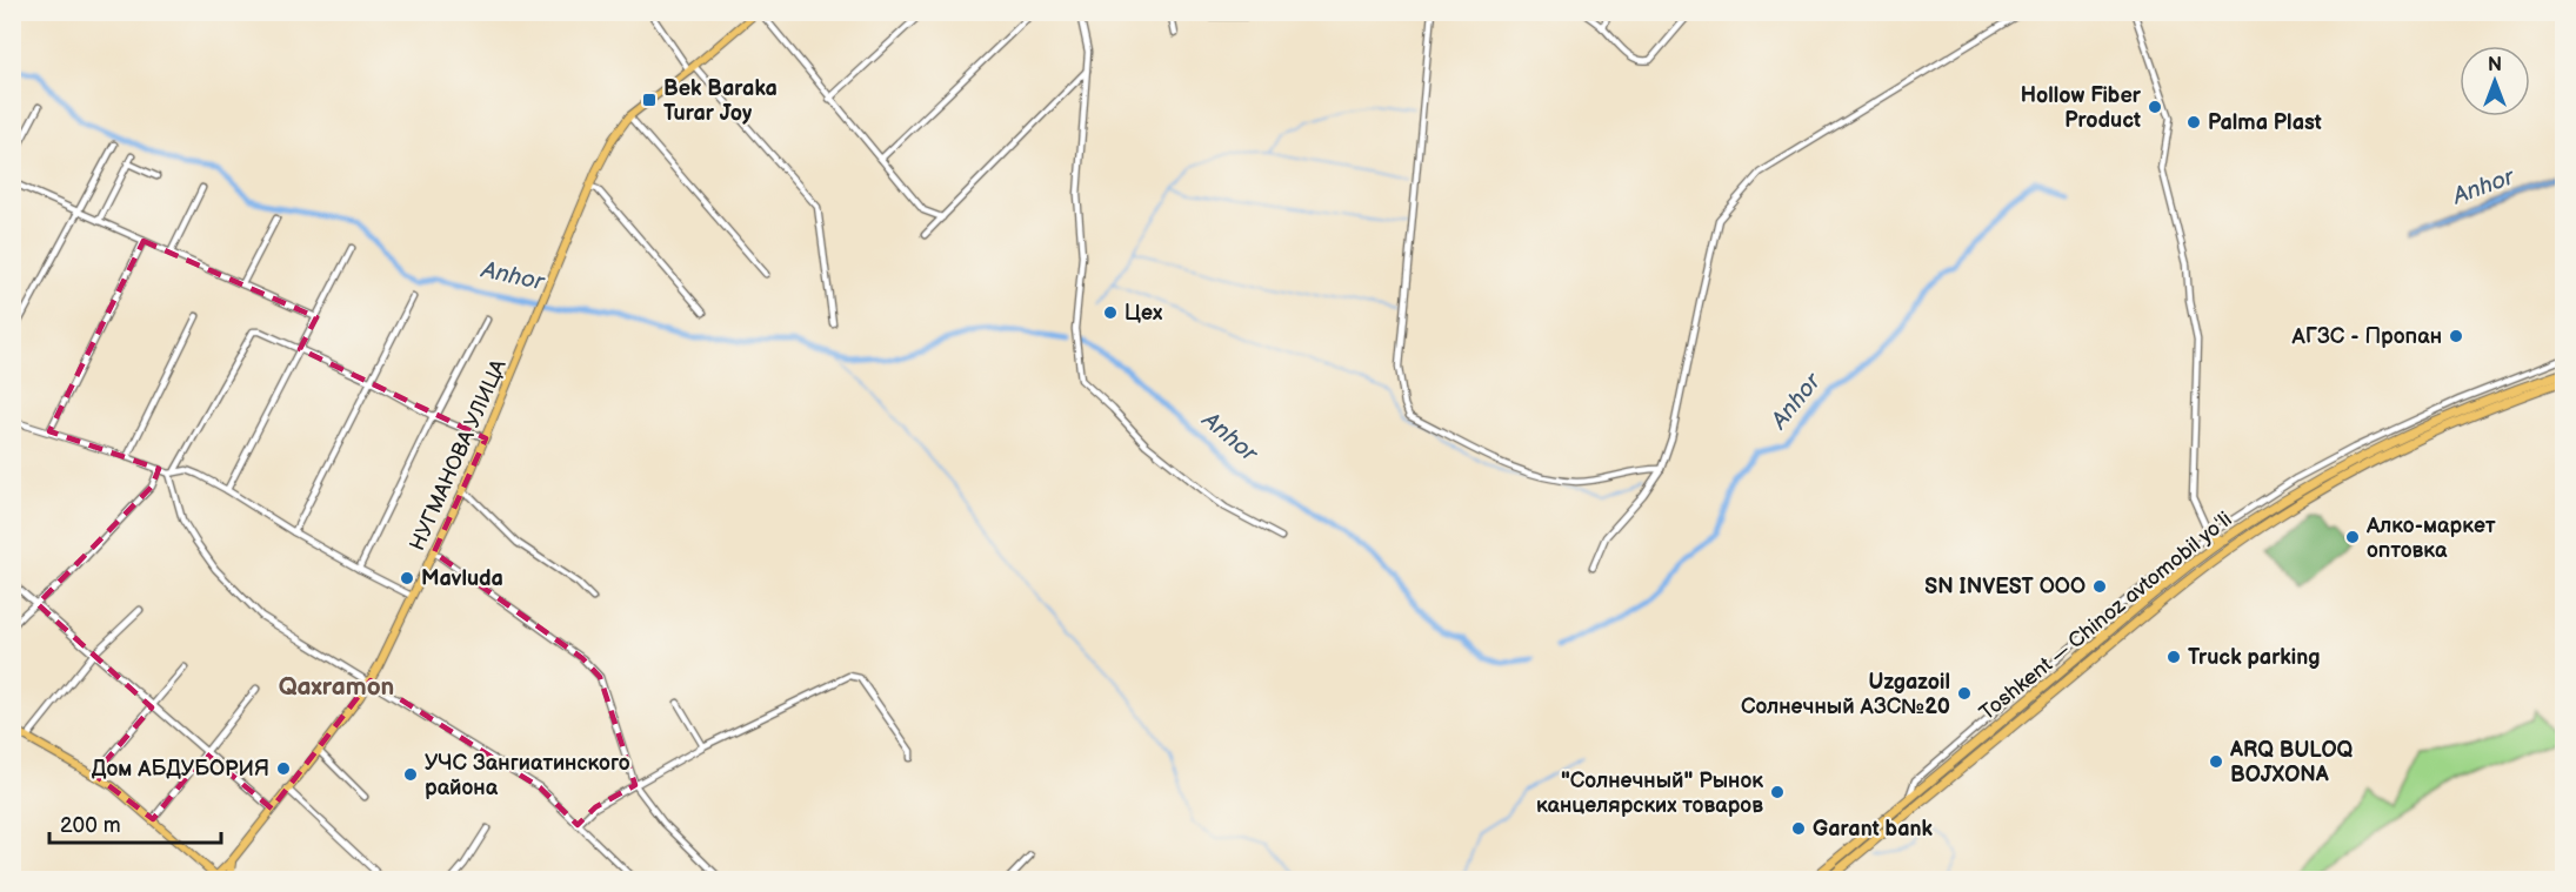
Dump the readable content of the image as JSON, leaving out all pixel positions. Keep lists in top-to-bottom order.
{
  "streets": {
    "highway": ["Toshkent — Chinoz avtomobil yoʻli"],
    "main road": ["НУГМАНОВА УЛИЦА"]
  },
  "districts": ["Qaxramon"],
  "water": ["Anhor"],
  "places": {
    "transit": ["Bek Baraka Turar Joy"],
    "other": [
      "Hollow Fiber Product",
      "Palma Plast",
      "Цех",
      "АГЗС - Пропан",
      "Алко-маркет оптовка",
      "Mavluda",
      "SN INVEST ООО",
      "Truck parking",
      "Uzgazoil Солнечный АЗС№20",
      "ARQ BULOQ BOJXONA",
      "Дом АБДУБОРИЯ",
      "УЧС Зангиатинского района",
      "\"Солнечный\" Рынок канцелярских товаров",
      "Garant bank"
    ]
  },
  "scale_bar": "200 m",
  "north": "top"
}
